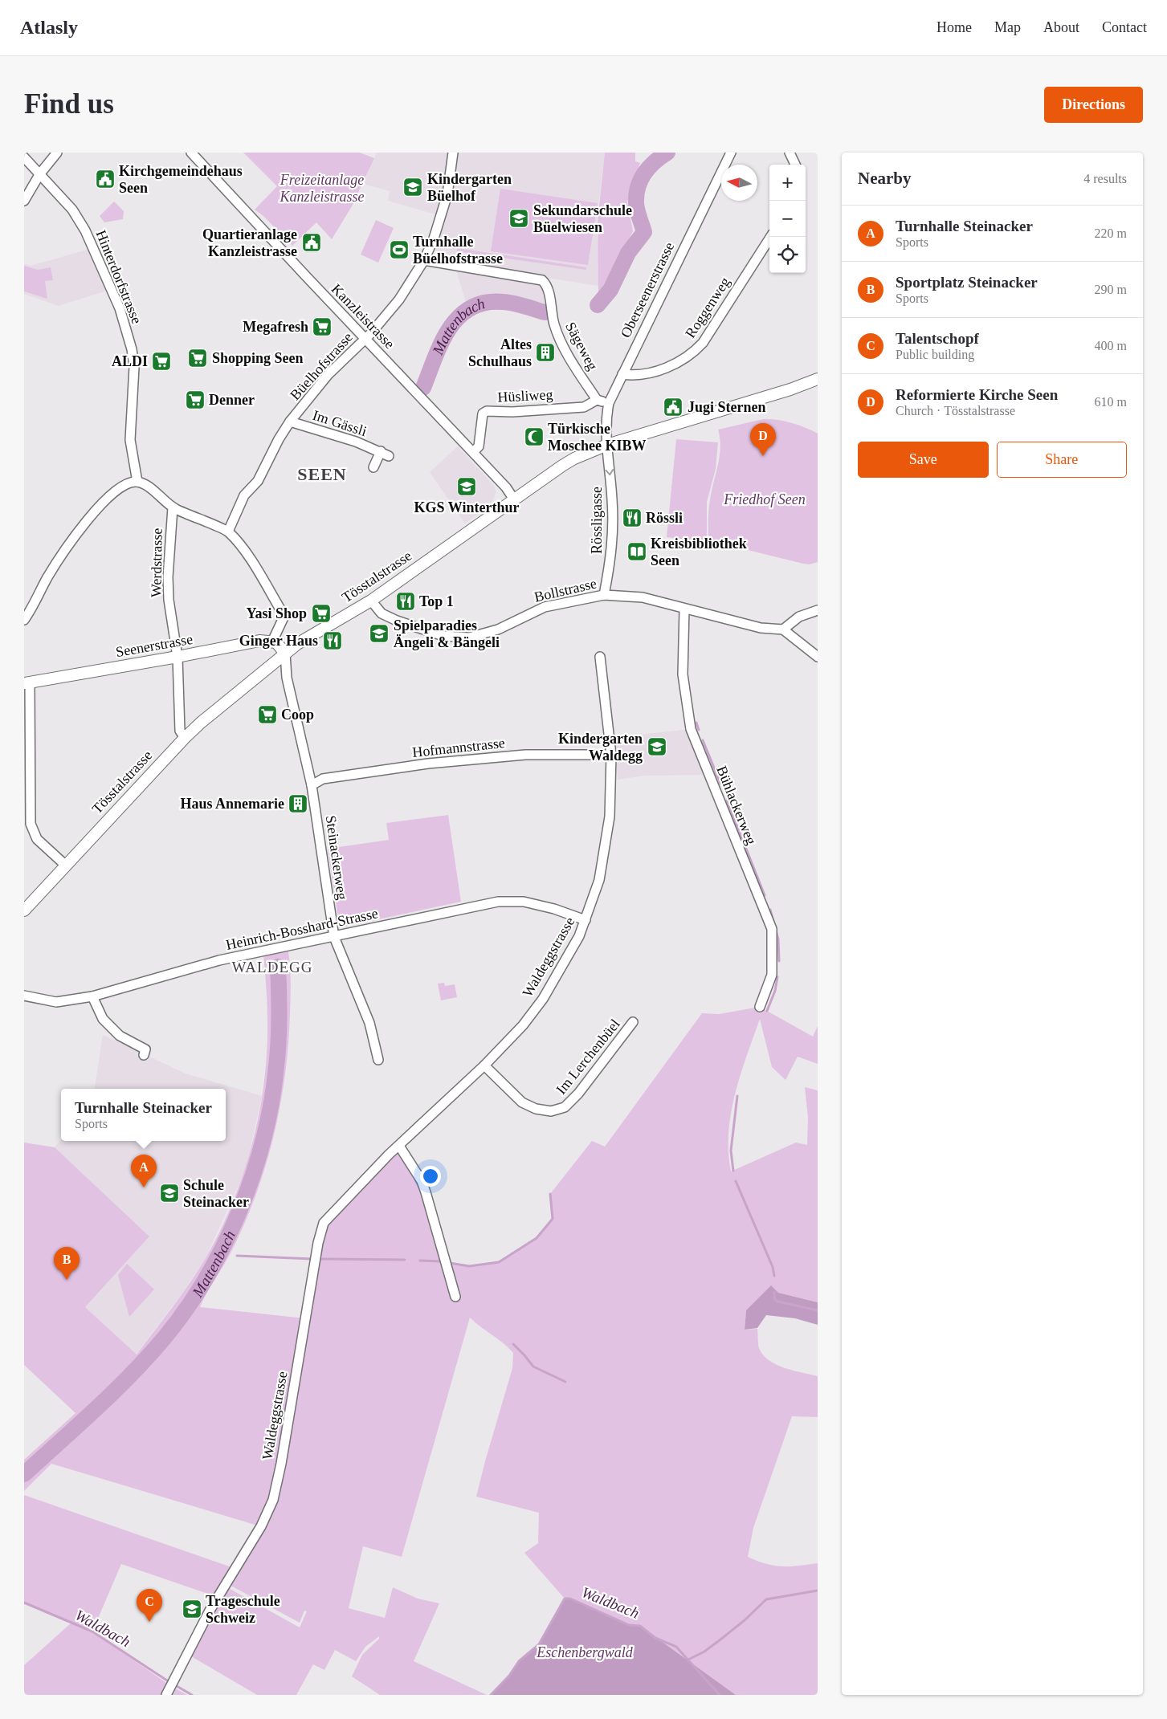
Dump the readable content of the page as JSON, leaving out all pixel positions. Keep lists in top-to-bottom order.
{
  "streets": {
    "main road": ["Tösstalstrasse", "Seenerstrasse"],
    "street": [
      "Hinterdorfstrasse",
      "Oberseenerstrasse",
      "Roggenweg",
      "Kanzleistrasse",
      "Sägeweg",
      "Büelhofstrasse",
      "Hüsliweg",
      "Im Gässli",
      "Rössligasse",
      "Werdstrasse",
      "Bollstrasse",
      "Hofmannstrasse",
      "Bühlackerweg",
      "Steinackerweg",
      "Heinrich-Bosshard-Strasse",
      "Waldeggstrasse",
      "Im Lerchenbüel"
    ]
  },
  "crossings": [
    ["Oberseenerstrasse", "Roggenweg"],
    ["Oberseenerstrasse", "Rössligasse"],
    ["Oberseenerstrasse", "Tösstalstrasse"],
    ["Kanzleistrasse", "Büelhofstrasse"],
    ["Kanzleistrasse", "Hüsliweg"],
    ["Kanzleistrasse", "Tösstalstrasse"],
    ["Sägeweg", "Büelhofstrasse"],
    ["Sägeweg", "Hüsliweg"],
    ["Büelhofstrasse", "Im Gässli"],
    ["Rössligasse", "Tösstalstrasse"],
    ["Rössligasse", "Bollstrasse"],
    ["Werdstrasse", "Tösstalstrasse"],
    ["Werdstrasse", "Seenerstrasse"],
    ["Tösstalstrasse", "Bollstrasse"],
    ["Tösstalstrasse", "Steinackerweg"],
    ["Bollstrasse", "Bühlackerweg"],
    ["Hofmannstrasse", "Steinackerweg"],
    ["Hofmannstrasse", "Waldeggstrasse"],
    ["Steinackerweg", "Heinrich-Bosshard-Strasse"],
    ["Heinrich-Bosshard-Strasse", "Waldeggstrasse"],
    ["Waldeggstrasse", "Im Lerchenbüel"]
  ],
  "one_way": ["Rössligasse"],
  "districts": ["SEEN", "WALDEGG"],
  "water": ["Mattenbach", "Waldbach"],
  "parks": ["Freizeitanlage Kanzleistrasse", "Friedhof Seen", "Eschenbergwald"],
  "places": {
    "public building": ["Kirchgemeindehaus Seen", "Quartieranlage Kanzleistrasse", "Jugi Sternen"],
    "school or university": [
      "Kindergarten Büelhof",
      "Sekundarschule Büelwiesen",
      "KGS Winterthur",
      "Spielparadies Ängeli & Bängeli",
      "Kindergarten Waldegg",
      "Schule Steinacker",
      "Trageschule Schweiz"
    ],
    "sports": ["Turnhalle Büelhofstrasse"],
    "supermarket": [
      "Megafresh",
      "Shopping Seen",
      "ALDI",
      "Denner",
      "Yasi Shop",
      "Coop"
    ],
    "building": ["Altes Schulhaus", "Haus Annemarie"],
    "mosque": ["Türkische Moschee KIBW"],
    "restaurant": ["Rössli", "Top 1", "Ginger Haus"],
    "library": ["Kreisbibliothek Seen"]
  },
  "north": "left",
  "page": {
    "header": "Atlasly",
    "nav": [
      "Home",
      "Map",
      "About",
      "Contact"
    ],
    "buttons": [
      "Directions",
      ["Save", "Share"]
    ],
    "title": "Find us",
    "heading": ["Nearby", "4 results"],
    "map_buttons": ["+", "−"],
    "list": [
      {
        "mark": "A",
        "name": "Turnhalle Steinacker",
        "note": "Sports",
        "value": "220 m"
      },
      {
        "mark": "B",
        "name": "Sportplatz Steinacker",
        "note": "Sports",
        "value": "290 m"
      },
      {
        "mark": "C",
        "name": "Talentschopf",
        "note": "Public building",
        "value": "400 m"
      },
      {
        "mark": "D",
        "name": "Reformierte Kirche Seen",
        "note": "Church · Tösstalstrasse",
        "value": "610 m"
      }
    ],
    "pins": [
      "D",
      "A",
      "B",
      "C"
    ],
    "popup": ["Turnhalle Steinacker", "Sports"]
  }
}
